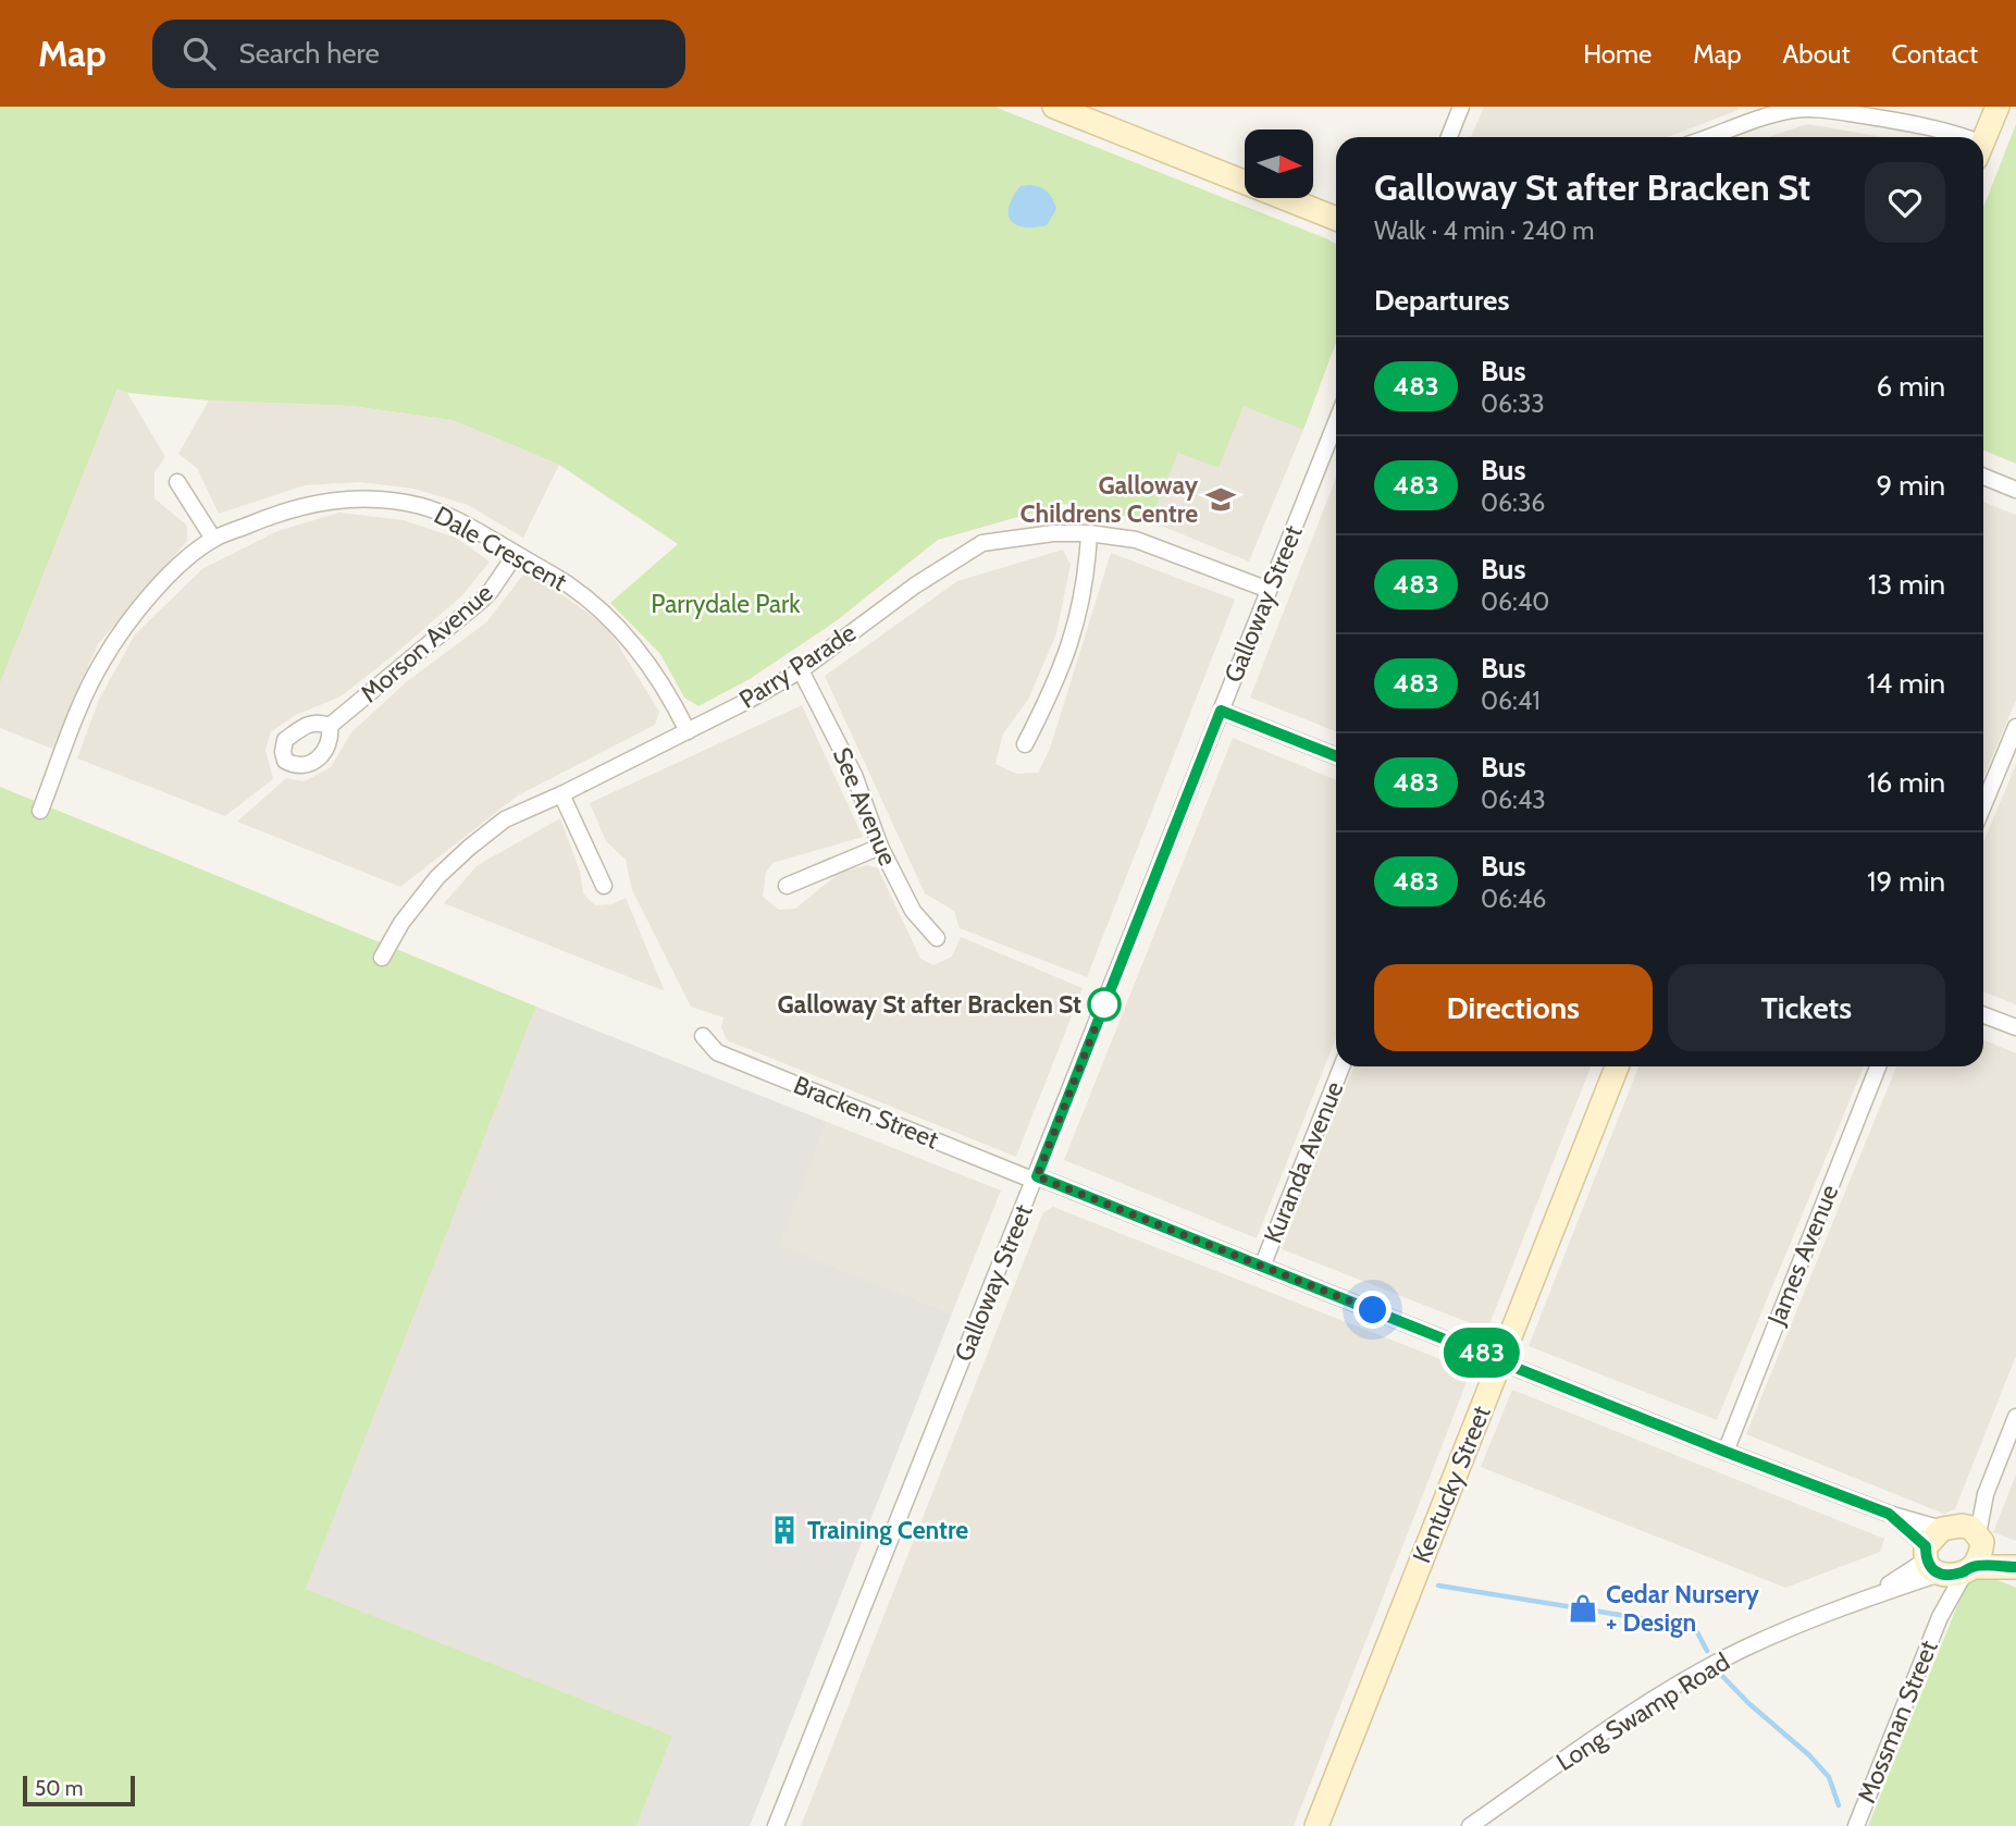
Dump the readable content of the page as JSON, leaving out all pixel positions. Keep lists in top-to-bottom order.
{
  "streets": {
    "street": [
      "Dale Crescent",
      "Galloway Street",
      "Morson Avenue",
      "Parry Parade",
      "See Avenue",
      "Bracken Street",
      "Kuranda Avenue",
      "James Avenue",
      "Kentucky Street",
      "Long Swamp Road",
      "Mossman Street"
    ]
  },
  "crossings": [
    ["Dale Crescent", "Morson Avenue"],
    ["Dale Crescent", "Parry Parade"],
    ["Galloway Street", "Parry Parade"],
    ["Galloway Street", "Bracken Street"],
    ["Parry Parade", "See Avenue"],
    ["Bracken Street", "Kuranda Avenue"],
    ["Bracken Street", "James Avenue"],
    ["Bracken Street", "Kentucky Street"],
    ["Bracken Street", "Long Swamp Road"],
    ["Bracken Street", "Mossman Street"],
    ["Long Swamp Road", "Mossman Street"]
  ],
  "parks": ["Parrydale Park"],
  "places": {
    "school or university": ["Galloway Childrens Centre"],
    "other": ["Galloway St after Bracken St"],
    "building": ["Training Centre"],
    "shop": ["Cedar Nursery + Design"]
  },
  "lines": ["bus line 483"],
  "scale_bar": "50 m",
  "north": "right",
  "page": {
    "header": "Map",
    "search": "Search here",
    "nav": [
      "Home",
      "Map",
      "About",
      "Contact"
    ],
    "on_map": "483",
    "heading": [
      ["Galloway St after Bracken St", "Walk · 4 min · 240 m"],
      "Departures"
    ],
    "list": [
      {
        "mark": "483",
        "name": "Bus",
        "note": "06:33",
        "value": "6 min"
      },
      {
        "mark": "483",
        "name": "Bus",
        "note": "06:36",
        "value": "9 min"
      },
      {
        "mark": "483",
        "name": "Bus",
        "note": "06:40",
        "value": "13 min"
      },
      {
        "mark": "483",
        "name": "Bus",
        "note": "06:41",
        "value": "14 min"
      },
      {
        "mark": "483",
        "name": "Bus",
        "note": "06:43",
        "value": "16 min"
      },
      {
        "mark": "483",
        "name": "Bus",
        "note": "06:46",
        "value": "19 min"
      }
    ],
    "buttons": ["Directions", "Tickets"],
    "scale": "50 m"
  }
}
